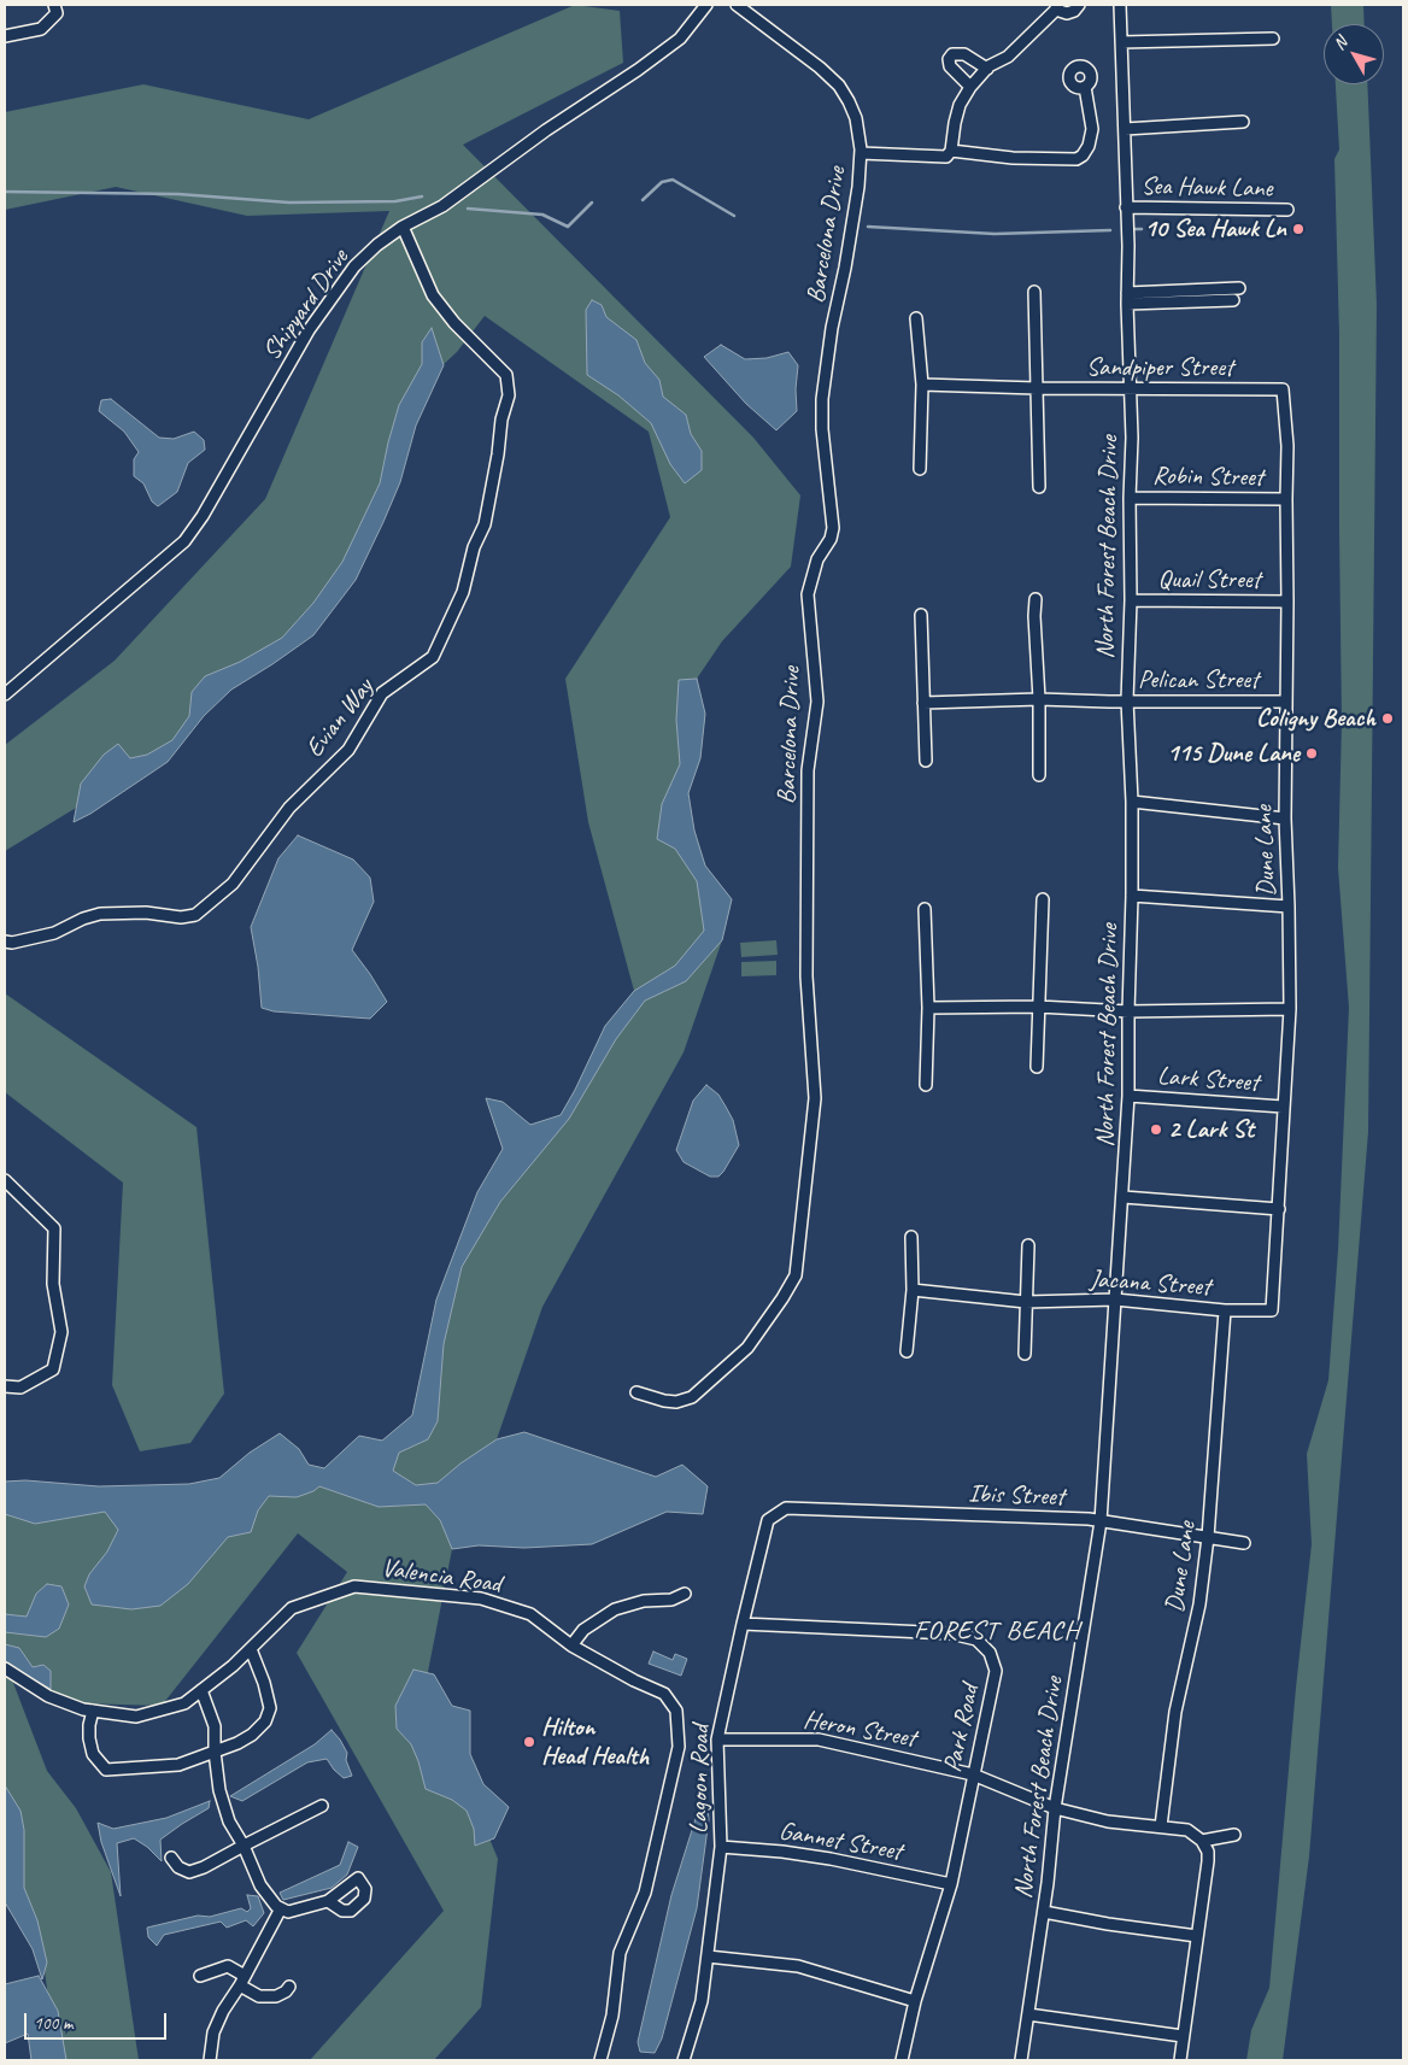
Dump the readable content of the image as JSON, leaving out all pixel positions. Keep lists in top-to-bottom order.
{
  "streets": {
    "street": [
      "Sea Hawk Lane",
      "Barcelona Drive",
      "Shipyard Drive",
      "Sandpiper Street",
      "Robin Street",
      "North Forest Beach Drive",
      "Quail Street",
      "Pelican Street",
      "Evian Way",
      "Dune Lane",
      "Lark Street",
      "Jacana Street",
      "Ibis Street",
      "Valencia Road",
      "Park Road",
      "Heron Street",
      "Lagoon Road",
      "Gannet Street"
    ]
  },
  "crossings": [
    ["Sea Hawk Lane", "North Forest Beach Drive"],
    ["Shipyard Drive", "Evian Way"],
    ["Sandpiper Street", "North Forest Beach Drive"],
    ["Sandpiper Street", "Dune Lane"],
    ["Robin Street", "North Forest Beach Drive"],
    ["Robin Street", "Dune Lane"],
    ["North Forest Beach Drive", "Quail Street"],
    ["North Forest Beach Drive", "Pelican Street"],
    ["North Forest Beach Drive", "Lark Street"],
    ["North Forest Beach Drive", "Jacana Street"],
    ["North Forest Beach Drive", "Ibis Street"],
    ["North Forest Beach Drive", "Heron Street"],
    ["Quail Street", "Dune Lane"],
    ["Pelican Street", "Dune Lane"],
    ["Dune Lane", "Lark Street"],
    ["Dune Lane", "Jacana Street"],
    ["Dune Lane", "Ibis Street"],
    ["Dune Lane", "Heron Street"],
    ["Ibis Street", "Lagoon Road"],
    ["Park Road", "Heron Street"],
    ["Park Road", "Lagoon Road"],
    ["Park Road", "Gannet Street"],
    ["Heron Street", "Lagoon Road"],
    ["Lagoon Road", "Gannet Street"]
  ],
  "districts": ["FOREST BEACH"],
  "places": [
    "10 Sea Hawk Ln",
    "Coligny Beach",
    "115 Dune Lane",
    "2 Lark St",
    "Hilton Head Health"
  ],
  "scale_bar": "100 m",
  "north": "top left"
}
